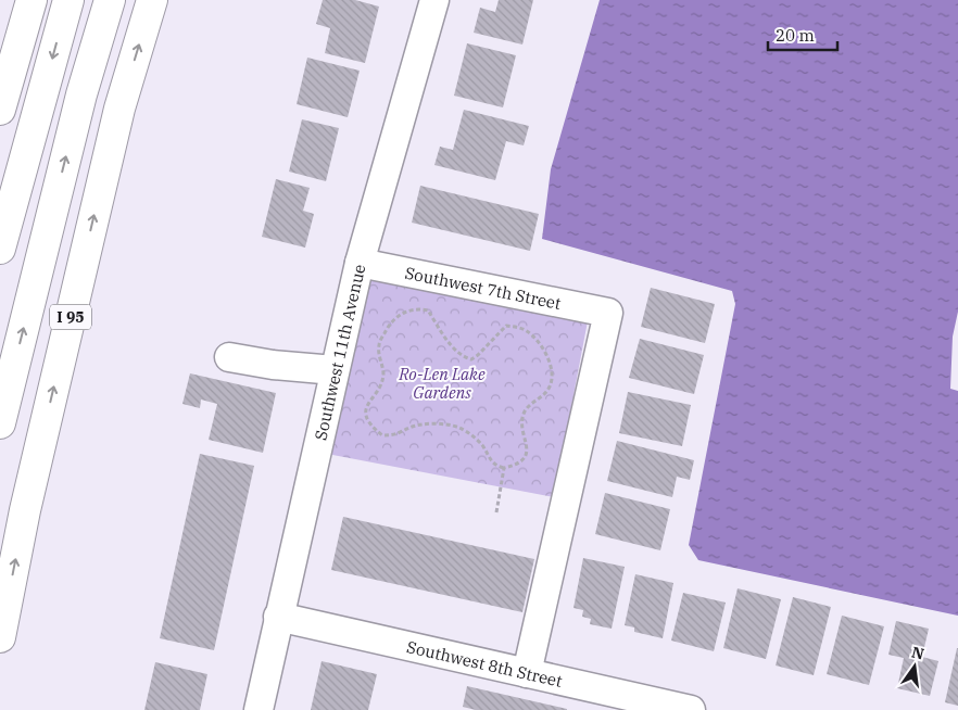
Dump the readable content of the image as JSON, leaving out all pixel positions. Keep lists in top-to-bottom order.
{
  "streets": {
    "highway": ["I 95"],
    "street": ["Southwest 7th Street", "Southwest 11th Avenue", "Southwest 8th Street"]
  },
  "crossings": [
    ["Southwest 7th Street", "Southwest 11th Avenue"],
    ["Southwest 7th Street", "Southwest 8th Street"],
    ["Southwest 11th Avenue", "Southwest 8th Street"]
  ],
  "parks": ["Ro-Len Lake Gardens"],
  "scale_bar": "20 m",
  "north": "top"
}
